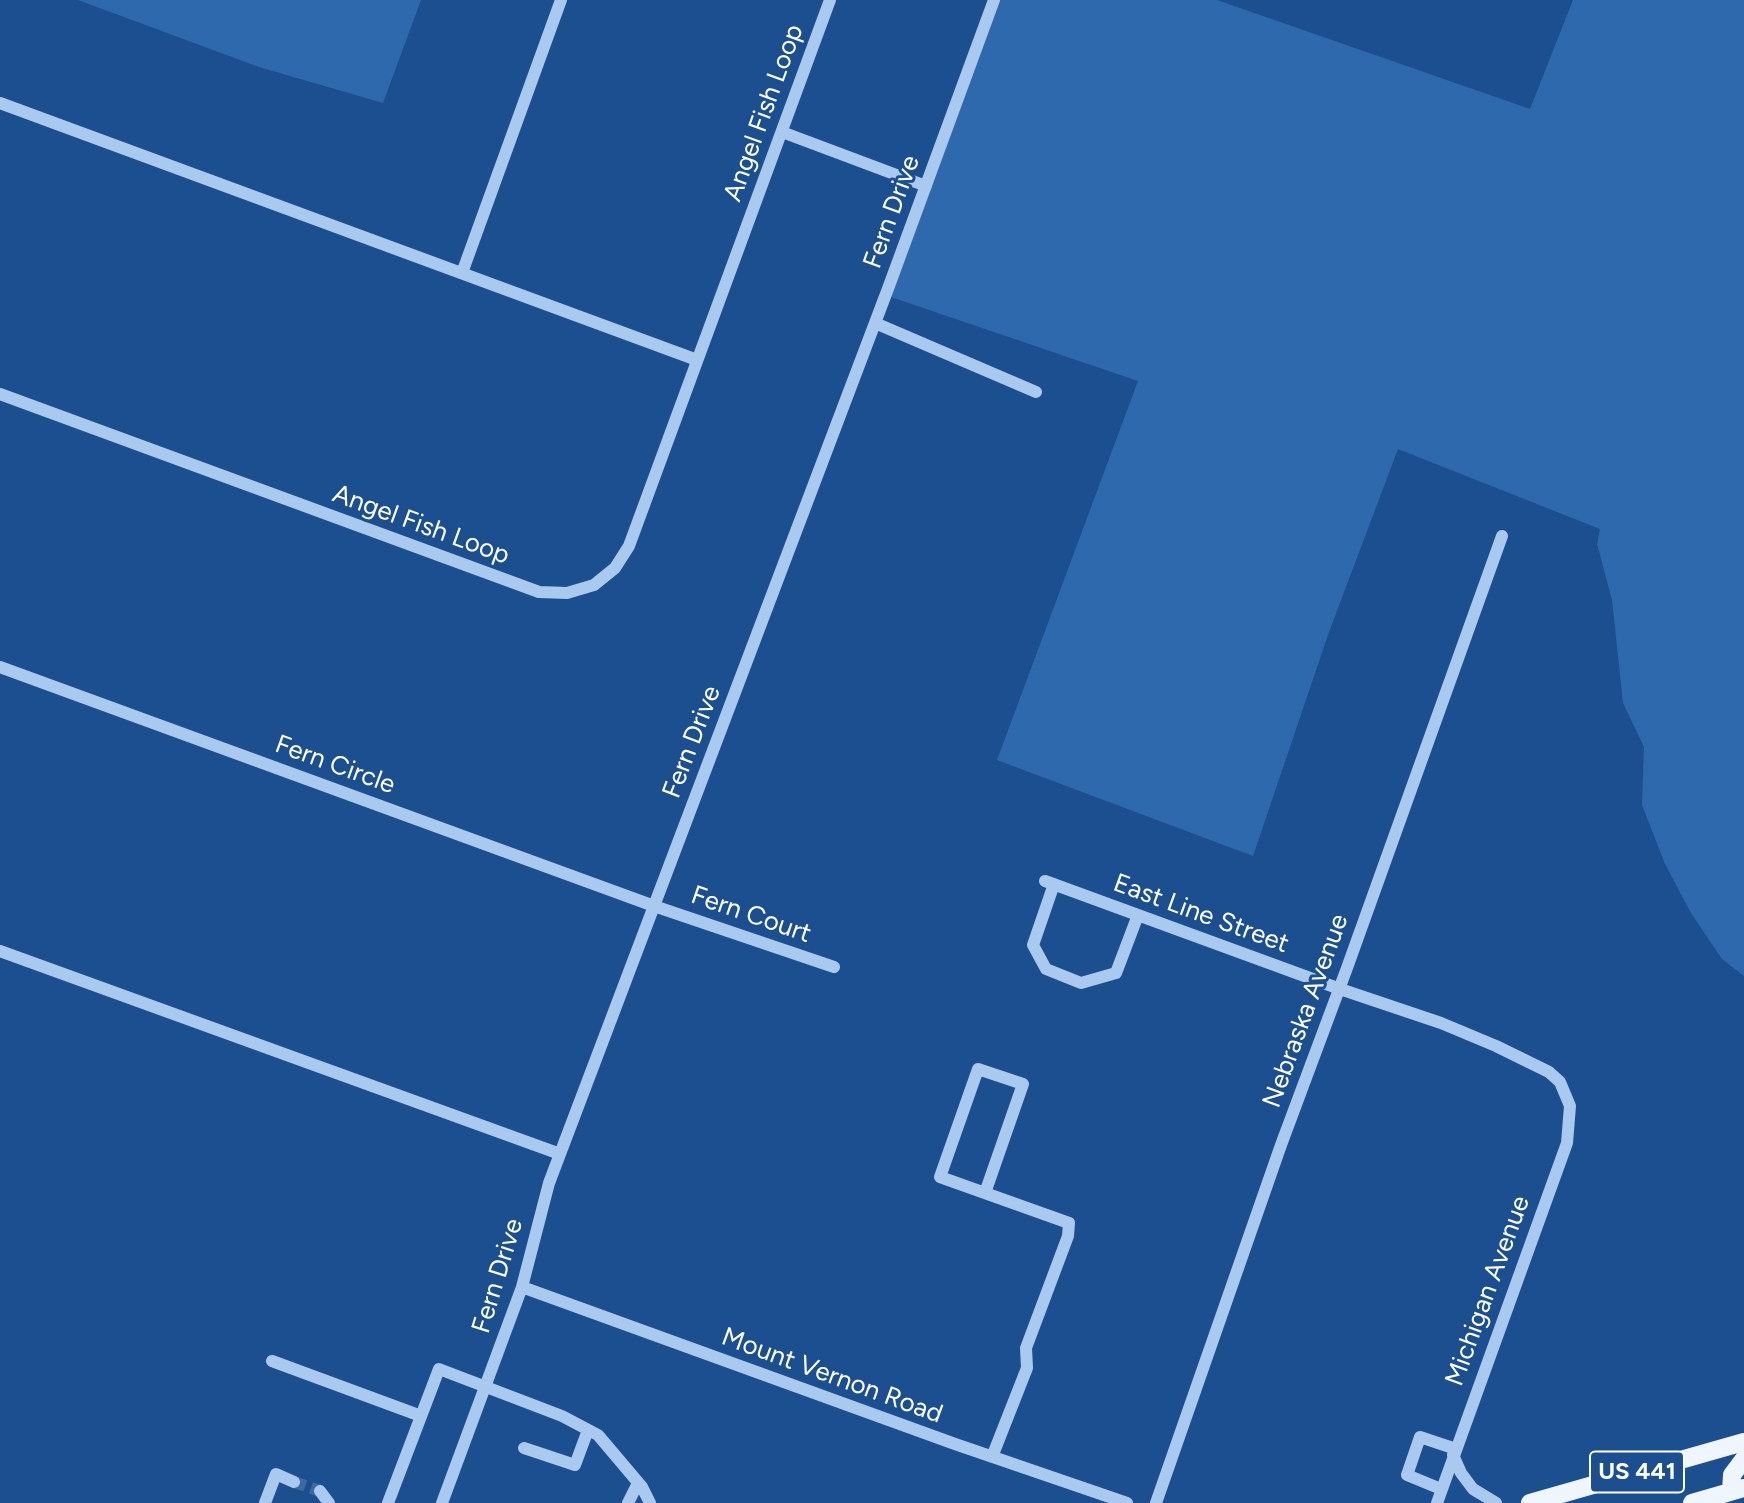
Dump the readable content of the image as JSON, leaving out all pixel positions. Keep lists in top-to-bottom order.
{
  "streets": {
    "main road": ["US 441"],
    "street": [
      "Angel Fish Loop",
      "Fern Drive",
      "Fern Circle",
      "East Line Street",
      "Fern Court",
      "Nebraska Avenue",
      "Michigan Avenue",
      "Mount Vernon Road"
    ]
  },
  "crossings": [
    ["Fern Drive", "Fern Circle"],
    ["Fern Drive", "Fern Court"],
    ["Fern Drive", "Mount Vernon Road"],
    ["Fern Circle", "Fern Court"],
    ["East Line Street", "Nebraska Avenue"],
    ["East Line Street", "Michigan Avenue"]
  ]
}
